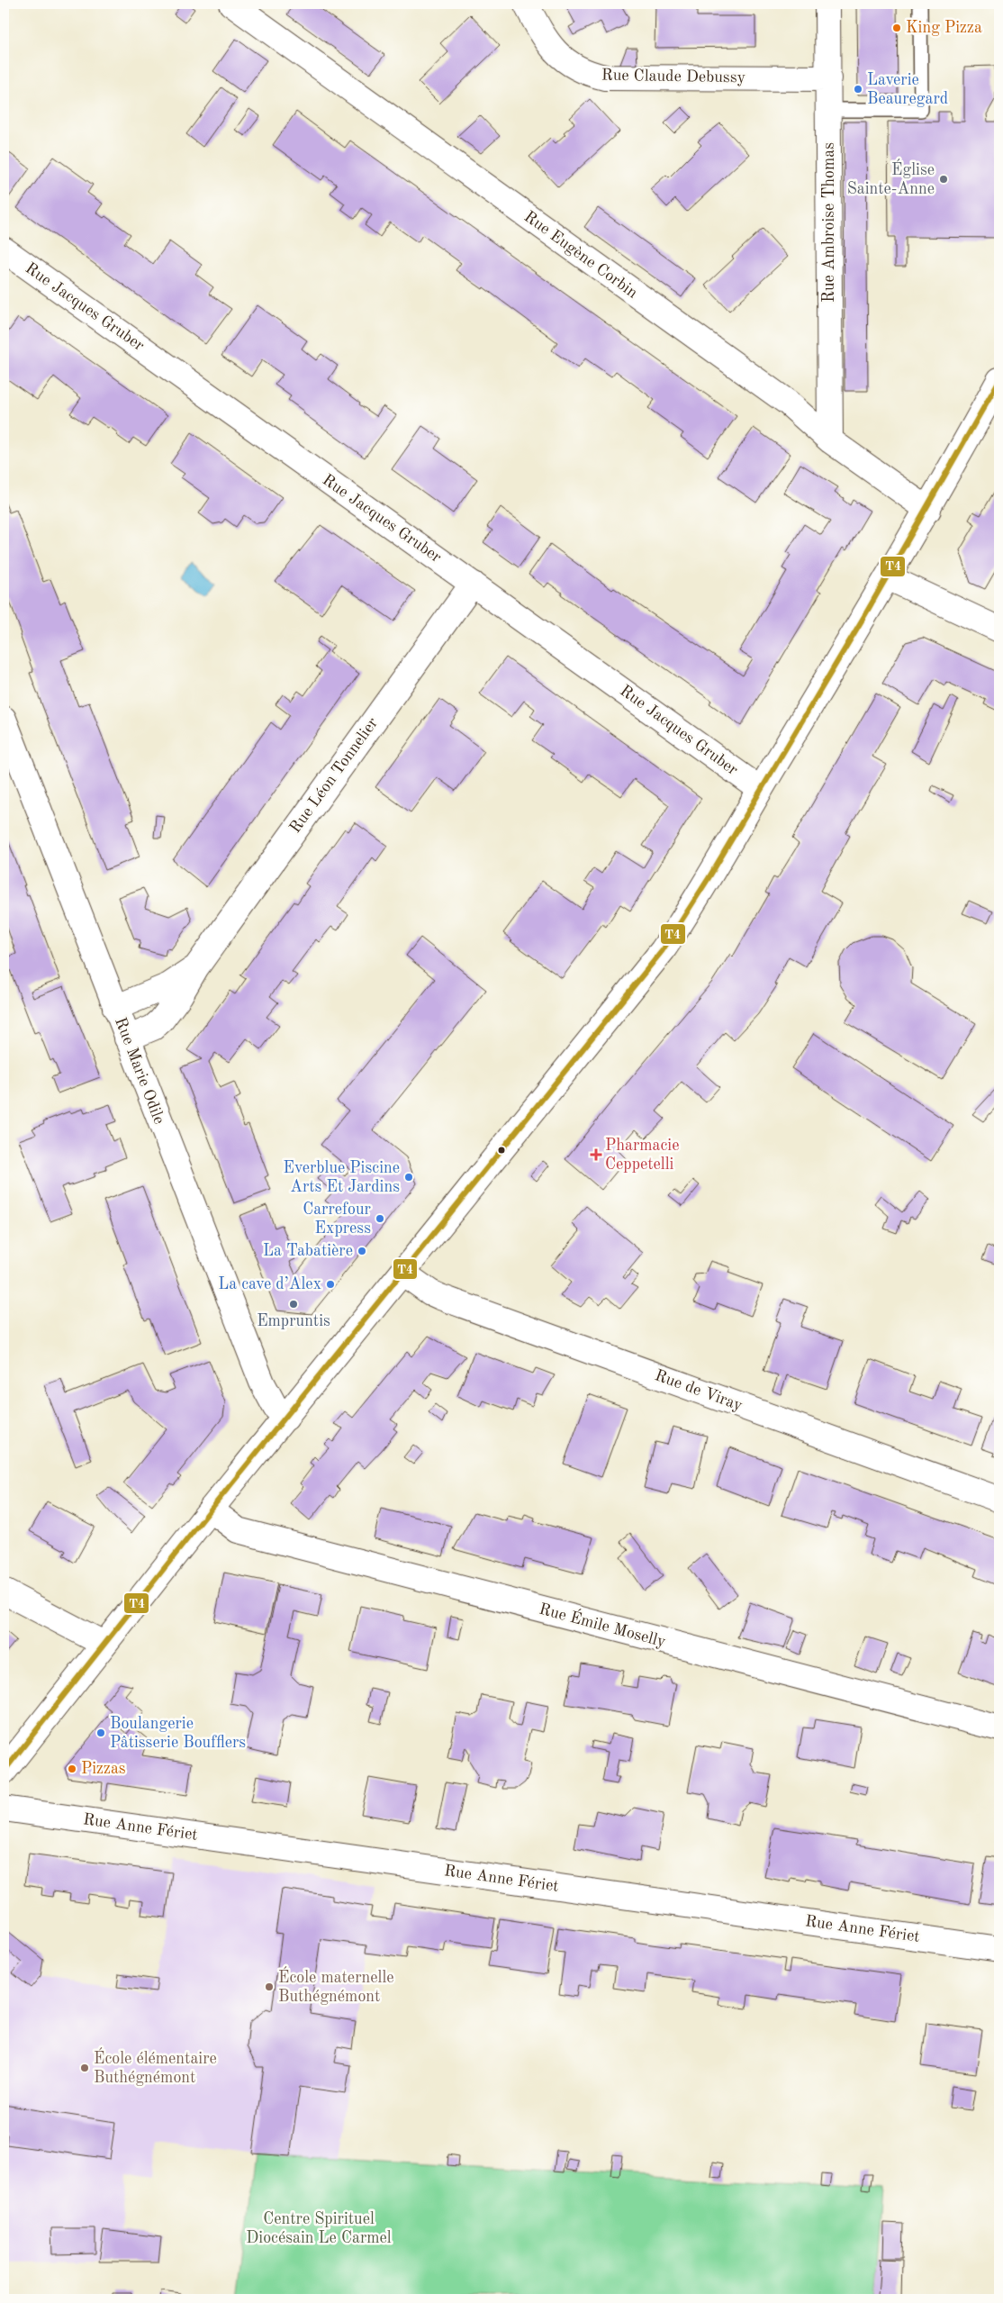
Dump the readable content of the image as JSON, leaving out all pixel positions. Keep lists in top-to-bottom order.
{
  "streets": {
    "street": [
      "Rue Claude Debussy",
      "Rue Ambroise Thomas",
      "Rue Eugène Corbin",
      "Rue Jacques Gruber",
      "Rue Léon Tonnelier",
      "Rue Marie Odile",
      "Rue de Viray",
      "Rue Émile Moselly",
      "Rue Anne Fériet"
    ]
  },
  "crossings": [
    ["Rue Claude Debussy", "Rue Ambroise Thomas"],
    ["Rue Ambroise Thomas", "Rue Eugène Corbin"],
    ["Rue Jacques Gruber", "Rue Léon Tonnelier"],
    ["Rue Léon Tonnelier", "Rue Marie Odile"]
  ],
  "parks": ["Centre Spirituel Diocésain Le Carmel"],
  "places": {
    "other": [
      "King Pizza",
      "Laverie Beauregard",
      "Église Sainte-Anne",
      "Everblue Piscine Arts Et Jardins",
      "Carrefour Express",
      "La Tabatière",
      "La cave d’Alex",
      "Empruntis",
      "Boulangerie Pâtisserie Boufflers",
      "Pizzas",
      "École maternelle Buthégnémont",
      "École élémentaire Buthégnémont"
    ],
    "health": ["Pharmacie Ceppetelli"]
  },
  "lines": ["transit line T4"]
}
